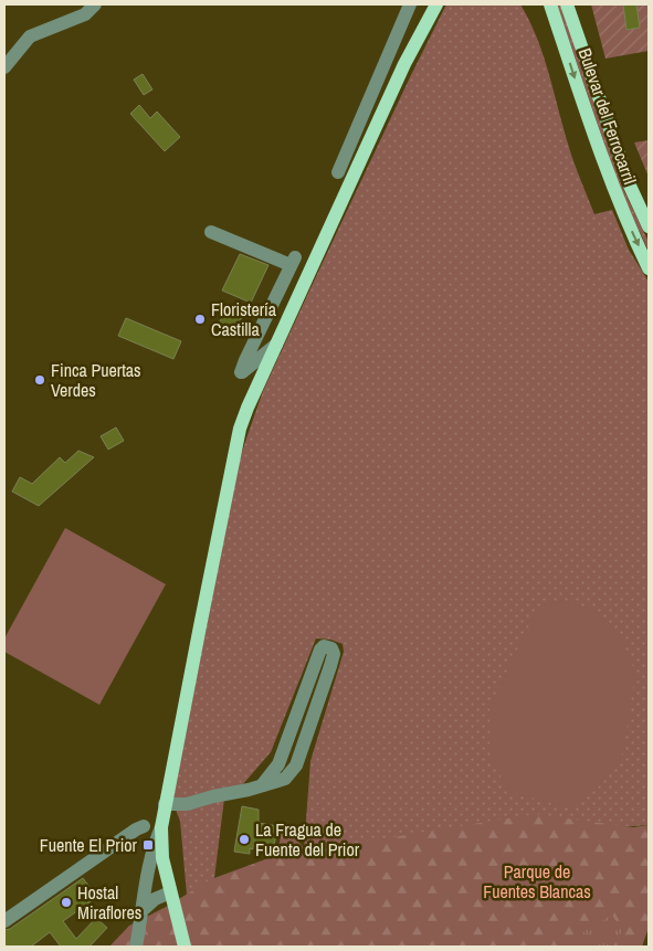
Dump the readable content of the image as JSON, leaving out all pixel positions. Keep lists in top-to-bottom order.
{
  "streets": {
    "main road": ["Bulevar del Ferrocarril"]
  },
  "parks": ["Parque de Fuentes Blancas"],
  "places": {
    "other": [
      "Floristería Castilla",
      "Finca Puertas Verdes",
      "La Fragua de Fuente del Prior",
      "Hostal Miraflores"
    ],
    "transit": ["Fuente El Prior"]
  }
}
